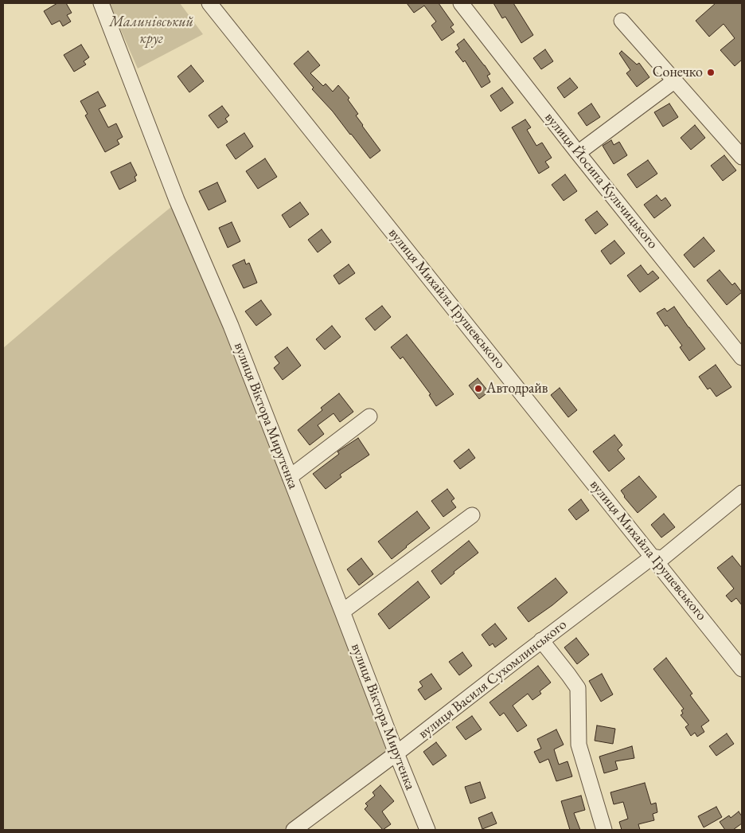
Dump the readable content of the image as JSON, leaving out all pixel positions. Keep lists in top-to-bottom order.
{
  "streets": {
    "street": [
      "вулиця Йосипа Кульчицького",
      "вулиця Михайла Грушевського",
      "вулиця Віктора Мирутенка",
      "вулиця Василя Сухомлинського"
    ]
  },
  "crossings": [
    ["вулиця Михайла Грушевського", "вулиця Василя Сухомлинського"],
    ["вулиця Віктора Мирутенка", "вулиця Василя Сухомлинського"]
  ],
  "parks": ["Малинівський круг"],
  "places": ["Сонечко", "Автодрайв"]
}
